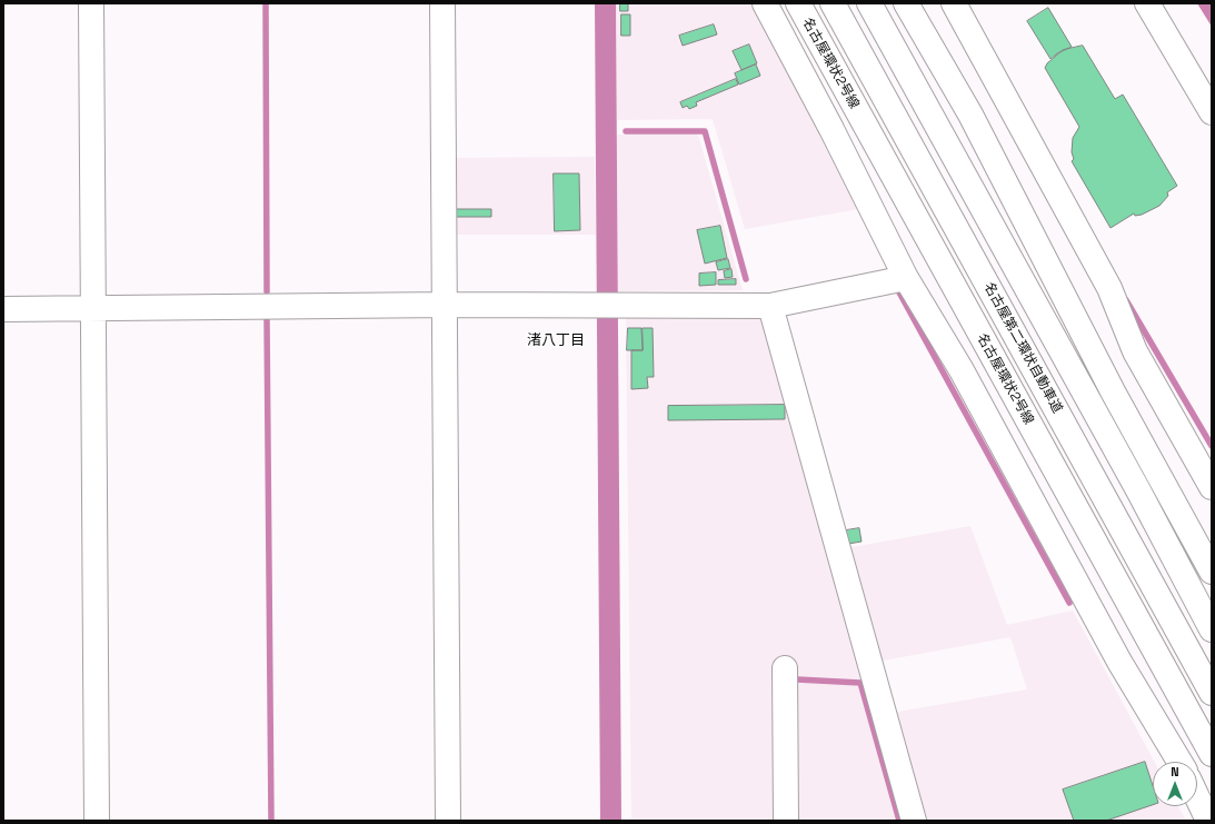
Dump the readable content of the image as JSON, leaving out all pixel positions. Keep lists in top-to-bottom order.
{
  "streets": {
    "main road": ["名古屋環状2号線", "名古屋第二環状自動車道"]
  },
  "districts": ["渚八丁目"],
  "north": "top"
}
